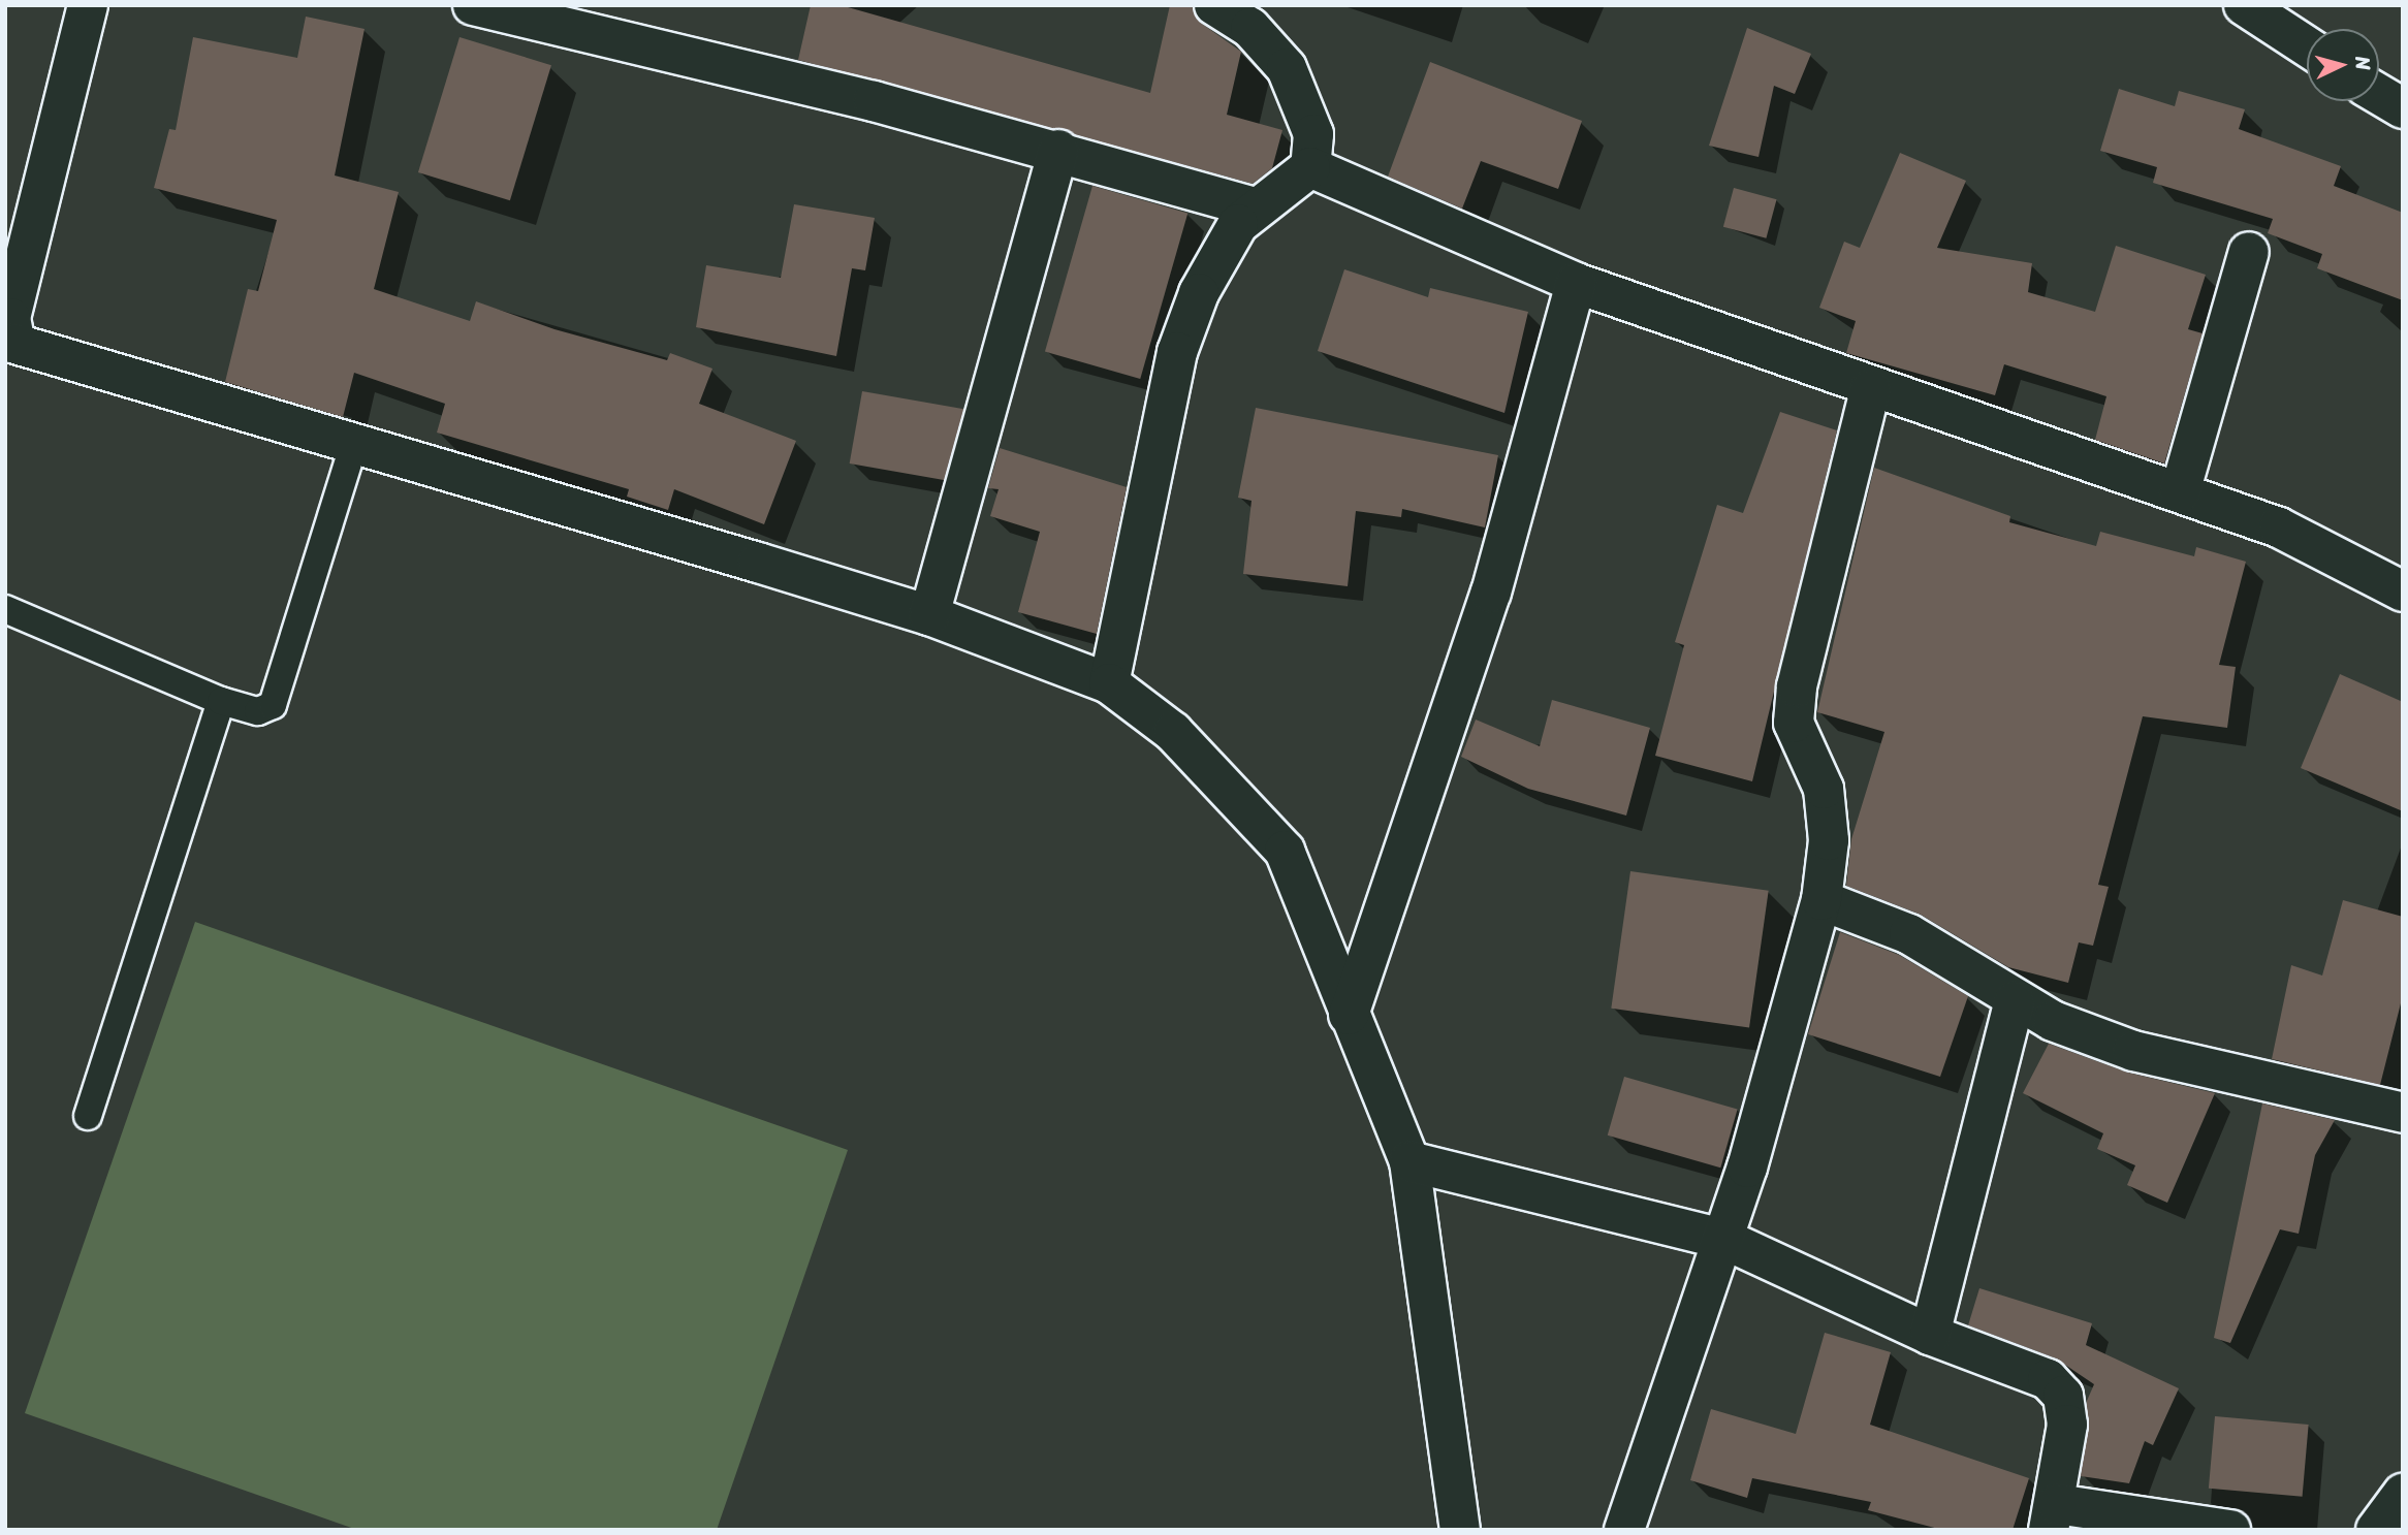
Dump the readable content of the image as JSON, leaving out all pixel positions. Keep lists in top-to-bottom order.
{
  "north": "right"
}
